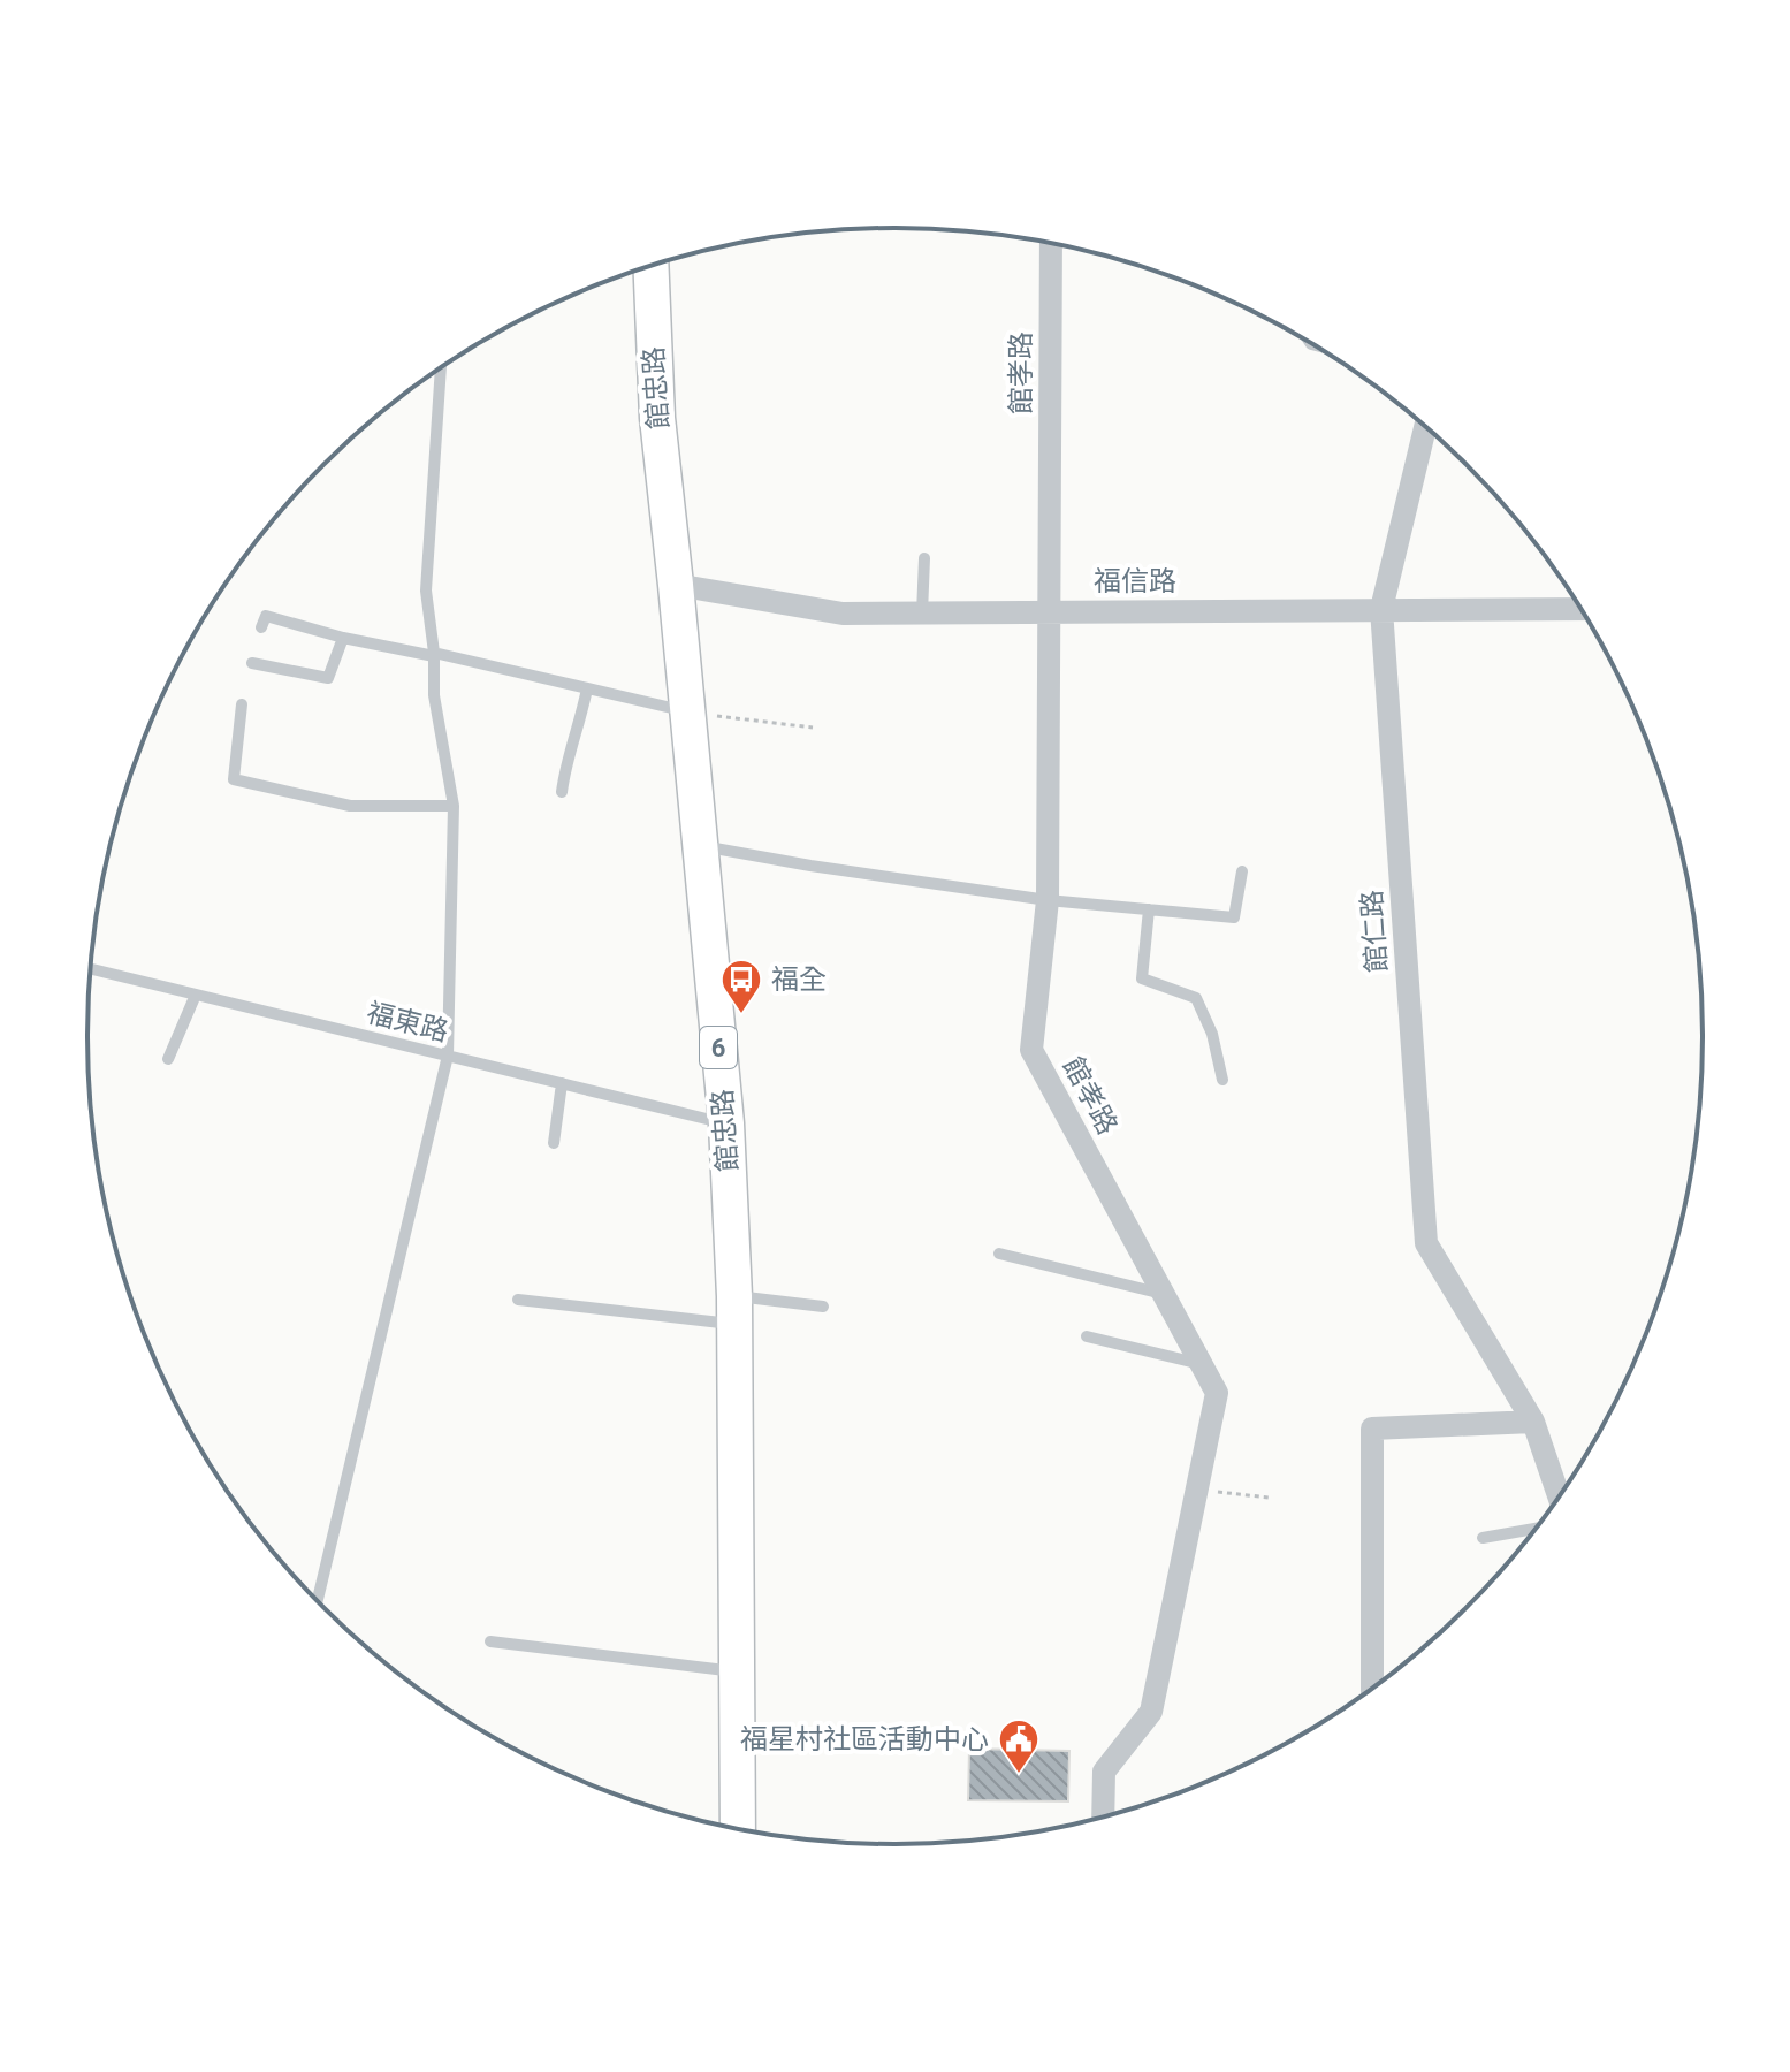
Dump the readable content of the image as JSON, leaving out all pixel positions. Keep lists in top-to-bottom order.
{
  "streets": {
    "main road": ["館忠路", "6"],
    "street": ["館孝路", "福信路", "館仁路"],
    "lane": ["福東路"]
  },
  "crossings": [
    ["館孝路", "福信路"],
    ["館忠路", "福信路"],
    ["館忠路", "福東路"],
    ["福信路", "館仁路"]
  ],
  "places": {
    "bus stop": ["福全"],
    "public building": ["福星村社區活動中心"]
  }
}
